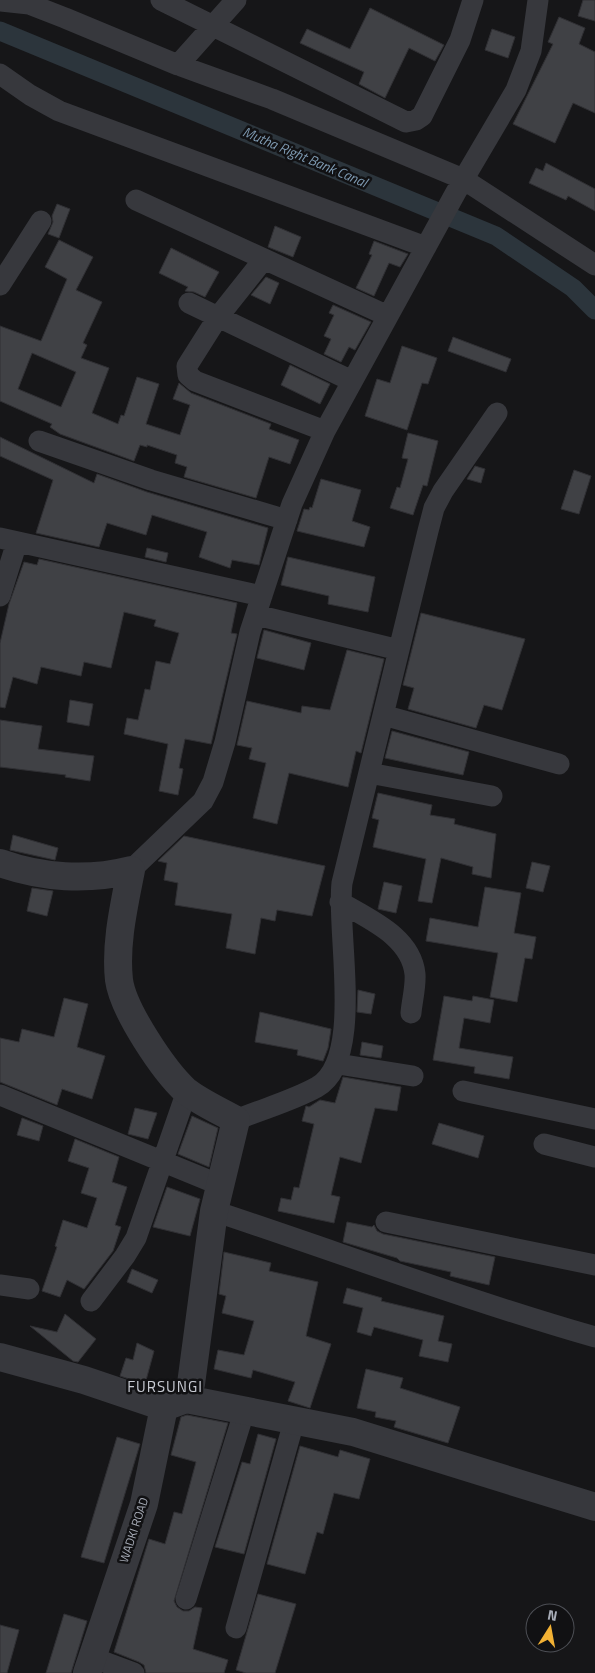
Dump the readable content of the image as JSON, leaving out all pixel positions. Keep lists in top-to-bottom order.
{
  "streets": {
    "street": ["WADKI ROAD"]
  },
  "districts": ["FURSUNGI"],
  "water": ["Mutha Right Bank Canal"],
  "north": "top"
}
